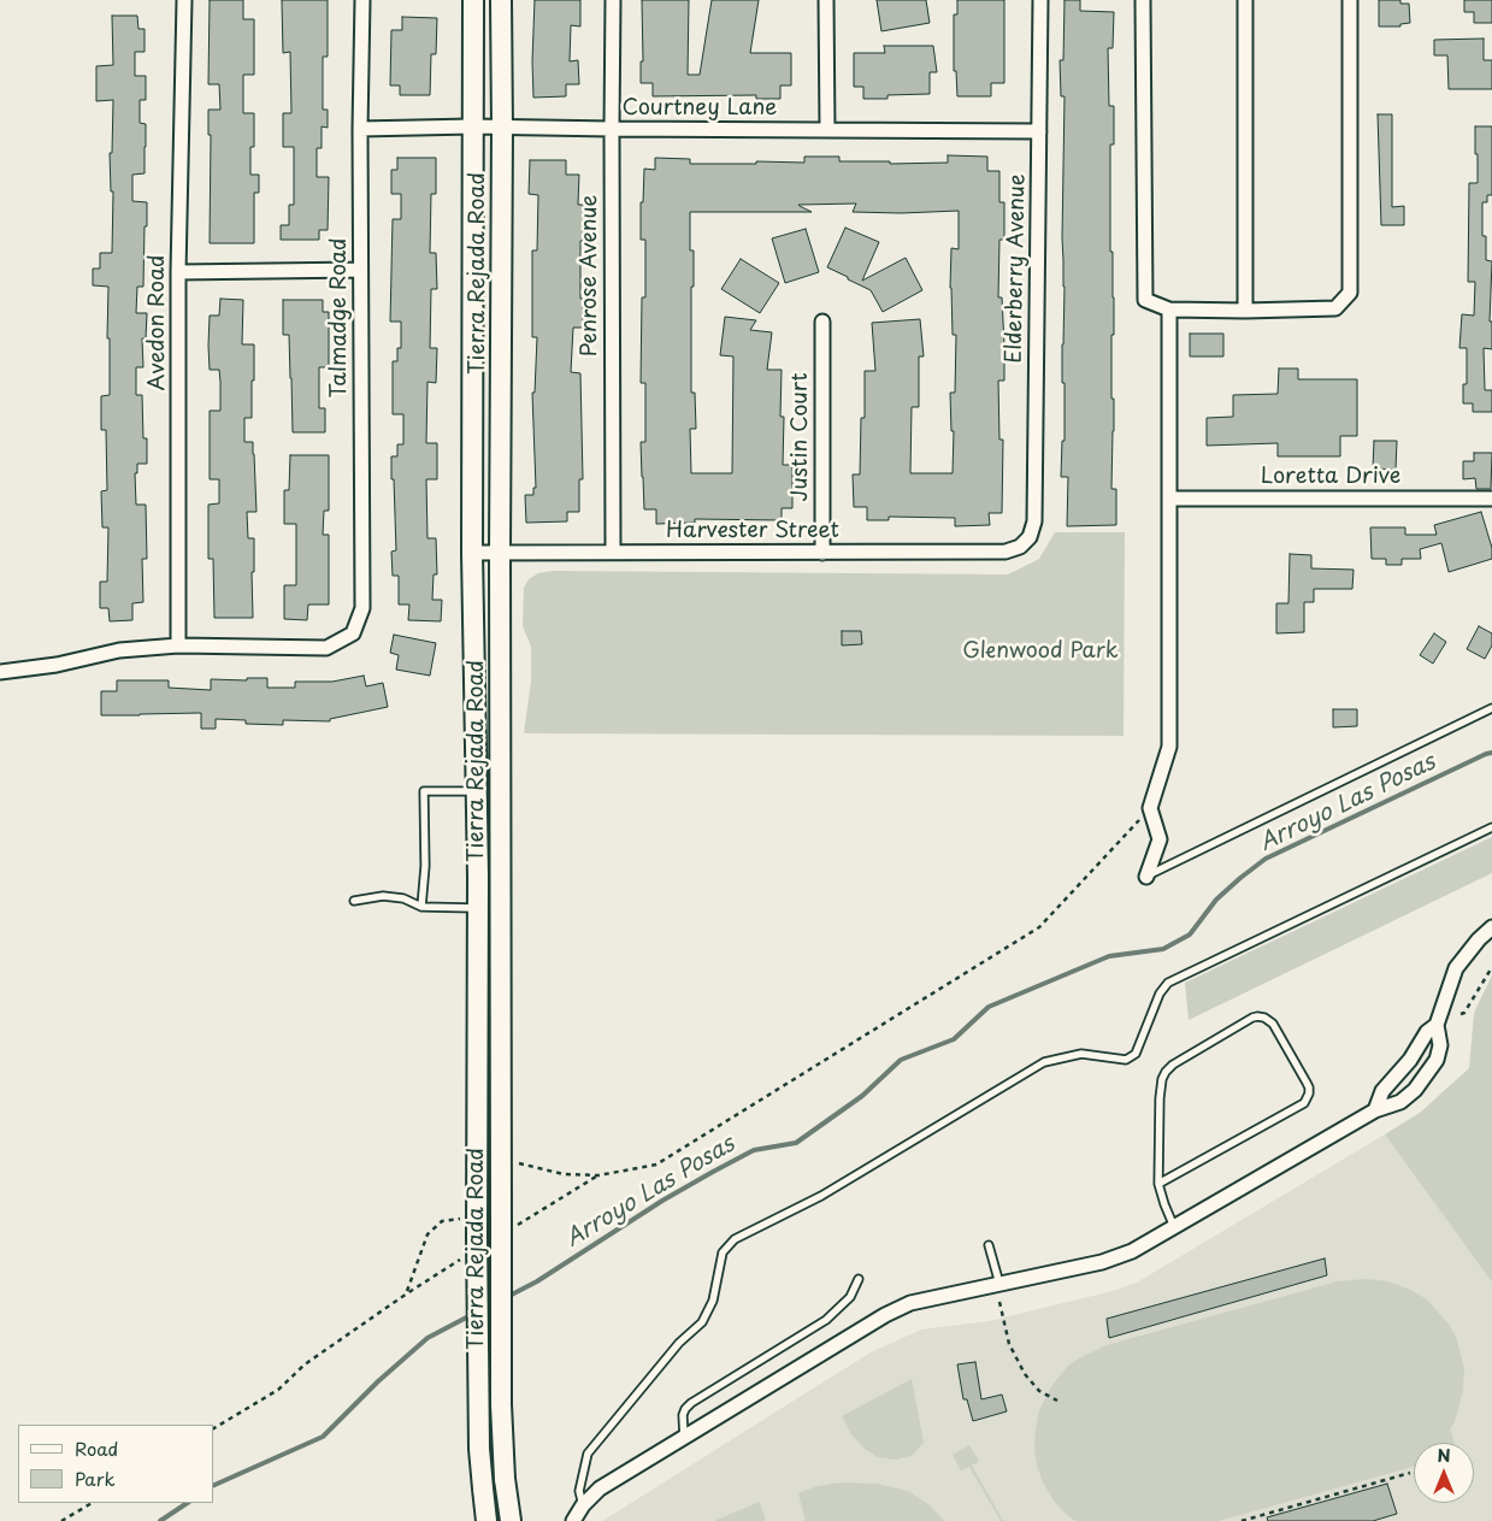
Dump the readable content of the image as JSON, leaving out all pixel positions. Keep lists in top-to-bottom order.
{
  "streets": {
    "main road": ["Tierra Rejada Road"],
    "street": [
      "Courtney Lane",
      "Elderberry Avenue",
      "Penrose Avenue",
      "Talmadge Road",
      "Avedon Road",
      "Justin Court",
      "Loretta Drive",
      "Harvester Street"
    ]
  },
  "crossings": [
    ["Courtney Lane", "Elderberry Avenue"],
    ["Courtney Lane", "Tierra Rejada Road"],
    ["Courtney Lane", "Penrose Avenue"],
    ["Courtney Lane", "Talmadge Road"],
    ["Elderberry Avenue", "Harvester Street"],
    ["Tierra Rejada Road", "Harvester Street"],
    ["Penrose Avenue", "Harvester Street"],
    ["Talmadge Road", "Avedon Road"],
    ["Justin Court", "Harvester Street"]
  ],
  "water": ["Arroyo Las Posas"],
  "parks": ["Glenwood Park"],
  "legend": ["Road", "Park"],
  "north": "top"
}
